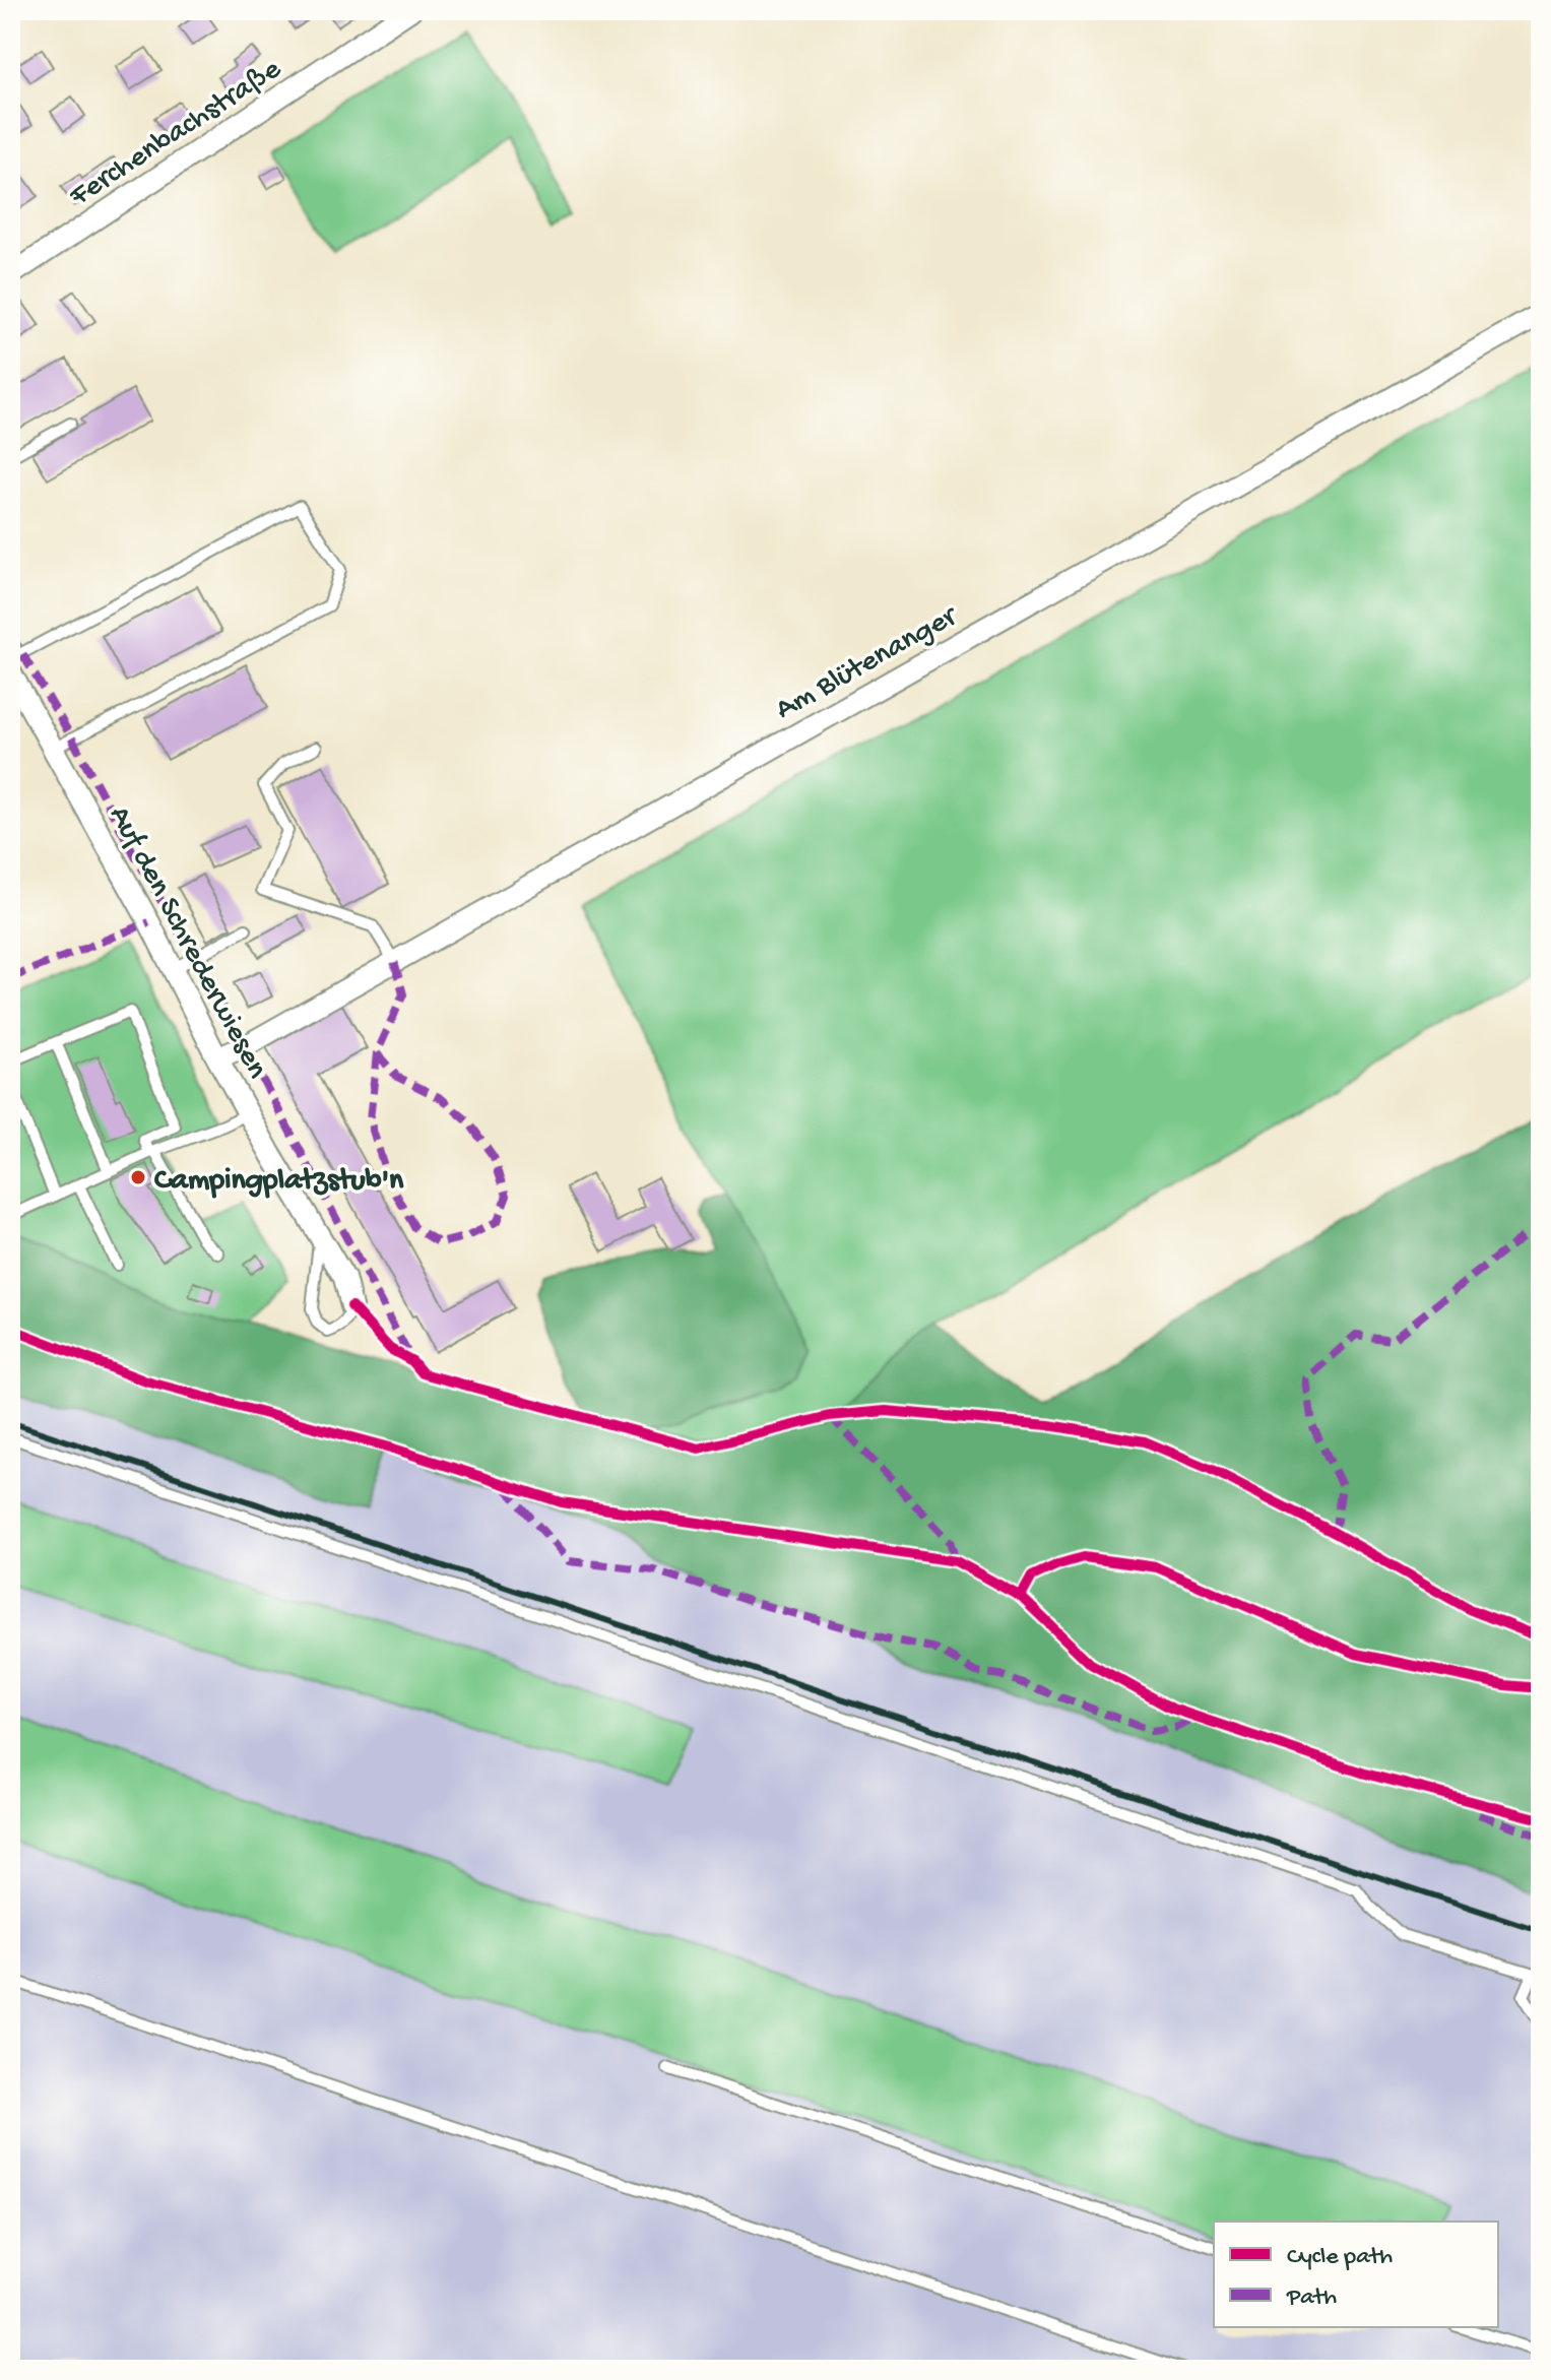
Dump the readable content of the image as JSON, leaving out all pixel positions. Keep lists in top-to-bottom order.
{
  "streets": {
    "street": ["Ferchenbachstraße", "Am Blütenanger", "Auf den Schrederwiesen"]
  },
  "crossings": [
    ["Am Blütenanger", "Auf den Schrederwiesen"]
  ],
  "places": ["Campingplatzstub'n"],
  "legend": ["Cycle path", "Path"]
}
